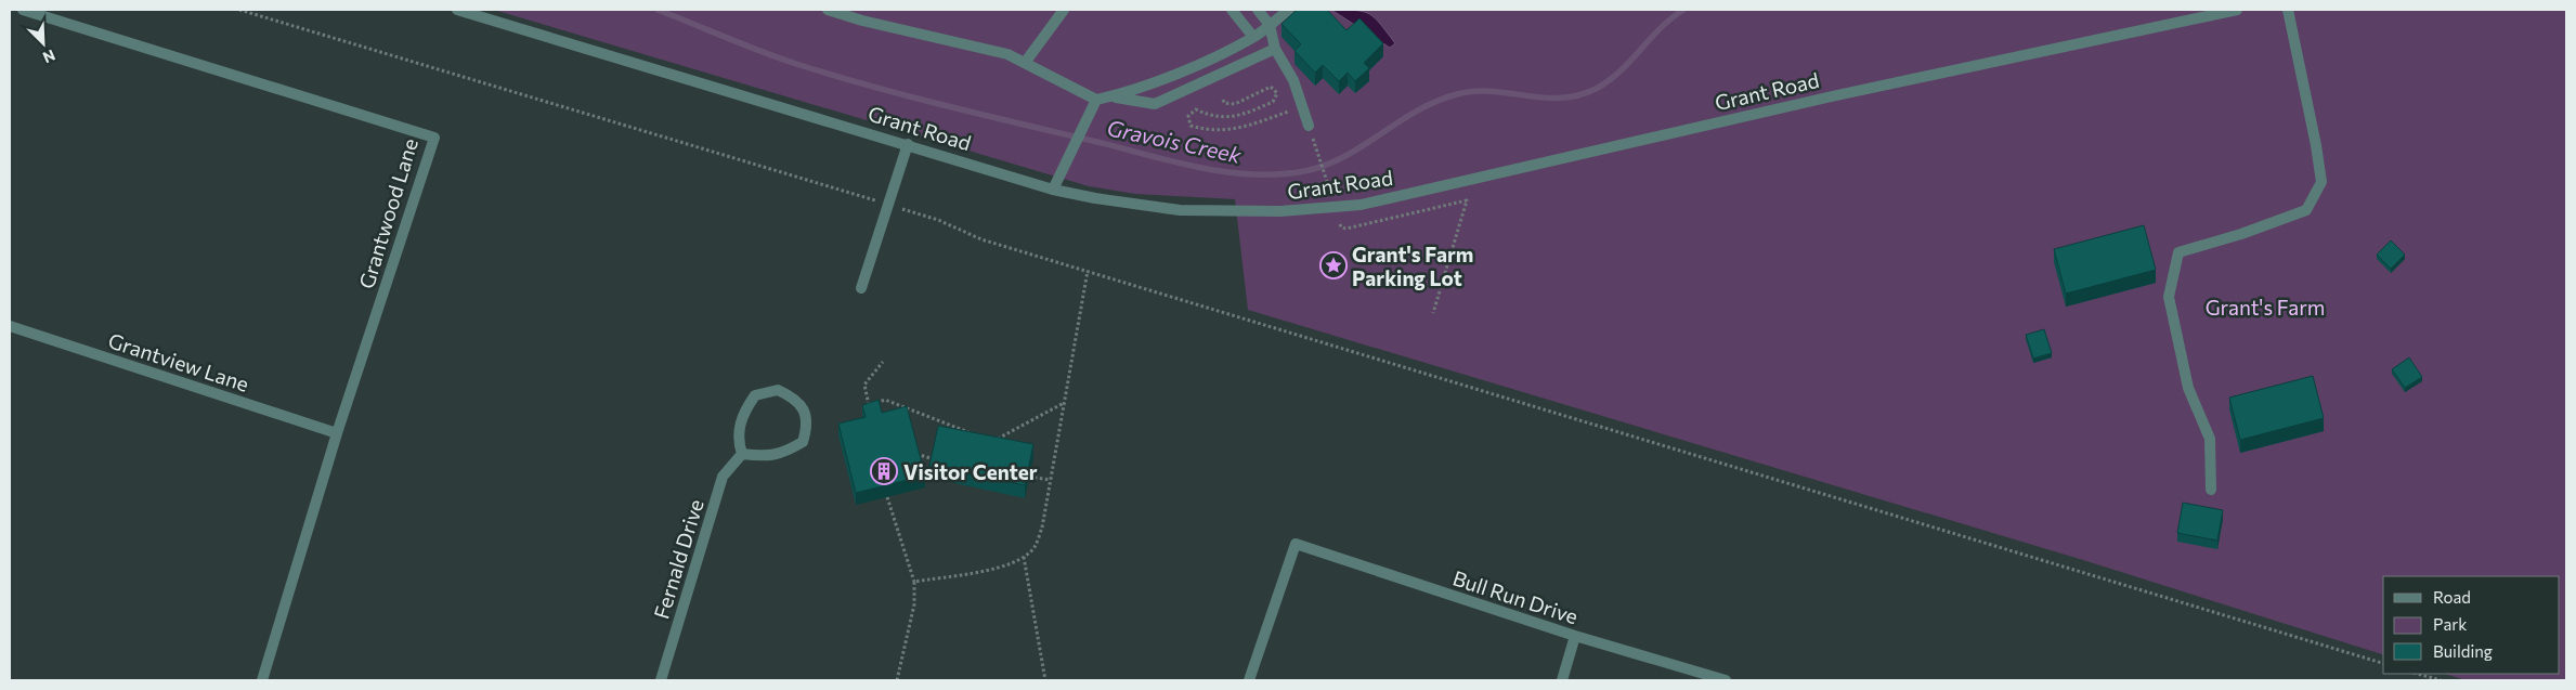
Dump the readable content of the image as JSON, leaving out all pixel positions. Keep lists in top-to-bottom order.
{
  "streets": {
    "street": [
      "Grant Road",
      "Grantwood Lane",
      "Grantview Lane",
      "Fernald Drive",
      "Bull Run Drive"
    ]
  },
  "crossings": [
    ["Grantwood Lane", "Grantview Lane"]
  ],
  "water": ["Gravois Creek"],
  "parks": ["Grant's Farm"],
  "places": {
    "place": ["Grant's Farm Parking Lot"],
    "building": ["Visitor Center"]
  },
  "legend": ["Road", "Park", "Building"],
  "north": "bottom right"
}
